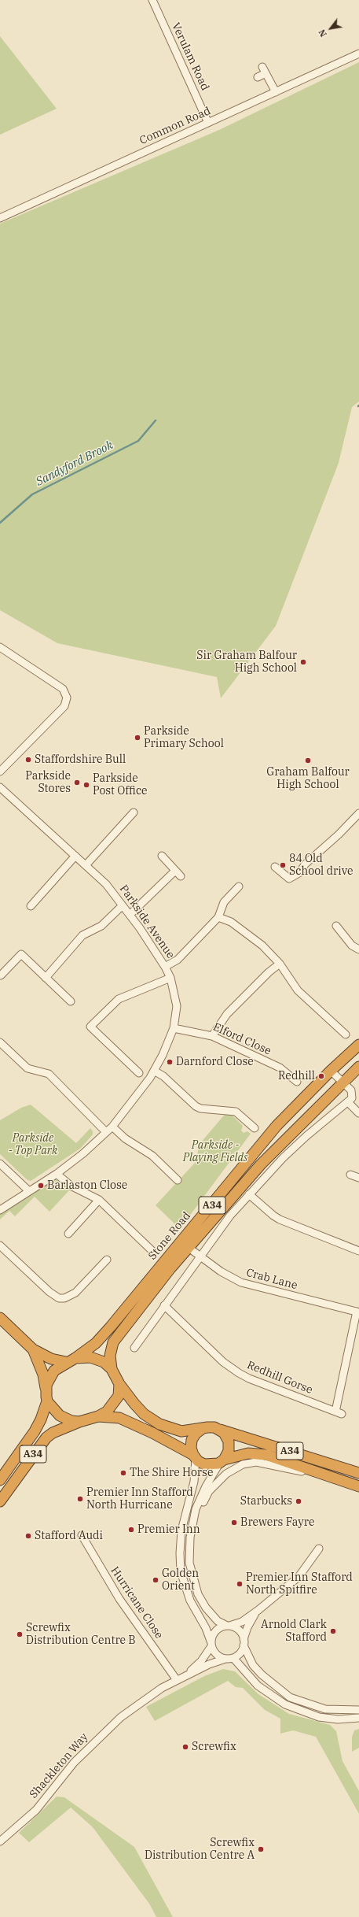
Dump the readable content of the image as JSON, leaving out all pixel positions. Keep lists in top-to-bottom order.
{
  "streets": {
    "highway": ["A34", "Stone Road"],
    "street": [
      "Verulam Road",
      "Common Road",
      "Parkside Avenue",
      "Elford Close",
      "Crab Lane",
      "Redhill Gorse",
      "Hurricane Close",
      "Shackleton Way"
    ]
  },
  "crossings": [
    ["Verulam Road", "Common Road"],
    ["Parkside Avenue", "Elford Close"],
    ["A34", "Stone Road"],
    ["Stone Road", "Crab Lane"],
    ["Crab Lane", "Redhill Gorse"],
    ["Hurricane Close", "Shackleton Way"]
  ],
  "water": ["Sandyford Brook"],
  "parks": ["Parkside - Top Park", "Parkside - Playing Fields"],
  "places": [
    "Sir Graham Balfour High School",
    "Parkside Primary School",
    "Staffordshire Bull",
    "Graham Balfour High School",
    "Parkside Stores",
    "Parkside Post Office",
    "84 Old School drive",
    "Darnford Close",
    "Redhill",
    "Barlaston Close",
    "The Shire Horse",
    "Premier Inn Stafford North Hurricane",
    "Starbucks",
    "Brewers Fayre",
    "Premier Inn",
    "Stafford Audi",
    "Golden Orient",
    "Premier Inn Stafford North Spitfire",
    "Arnold Clark Stafford",
    "Screwfix Distribution Centre B",
    "Screwfix",
    "Screwfix Distribution Centre A"
  ],
  "north": "bottom left"
}
